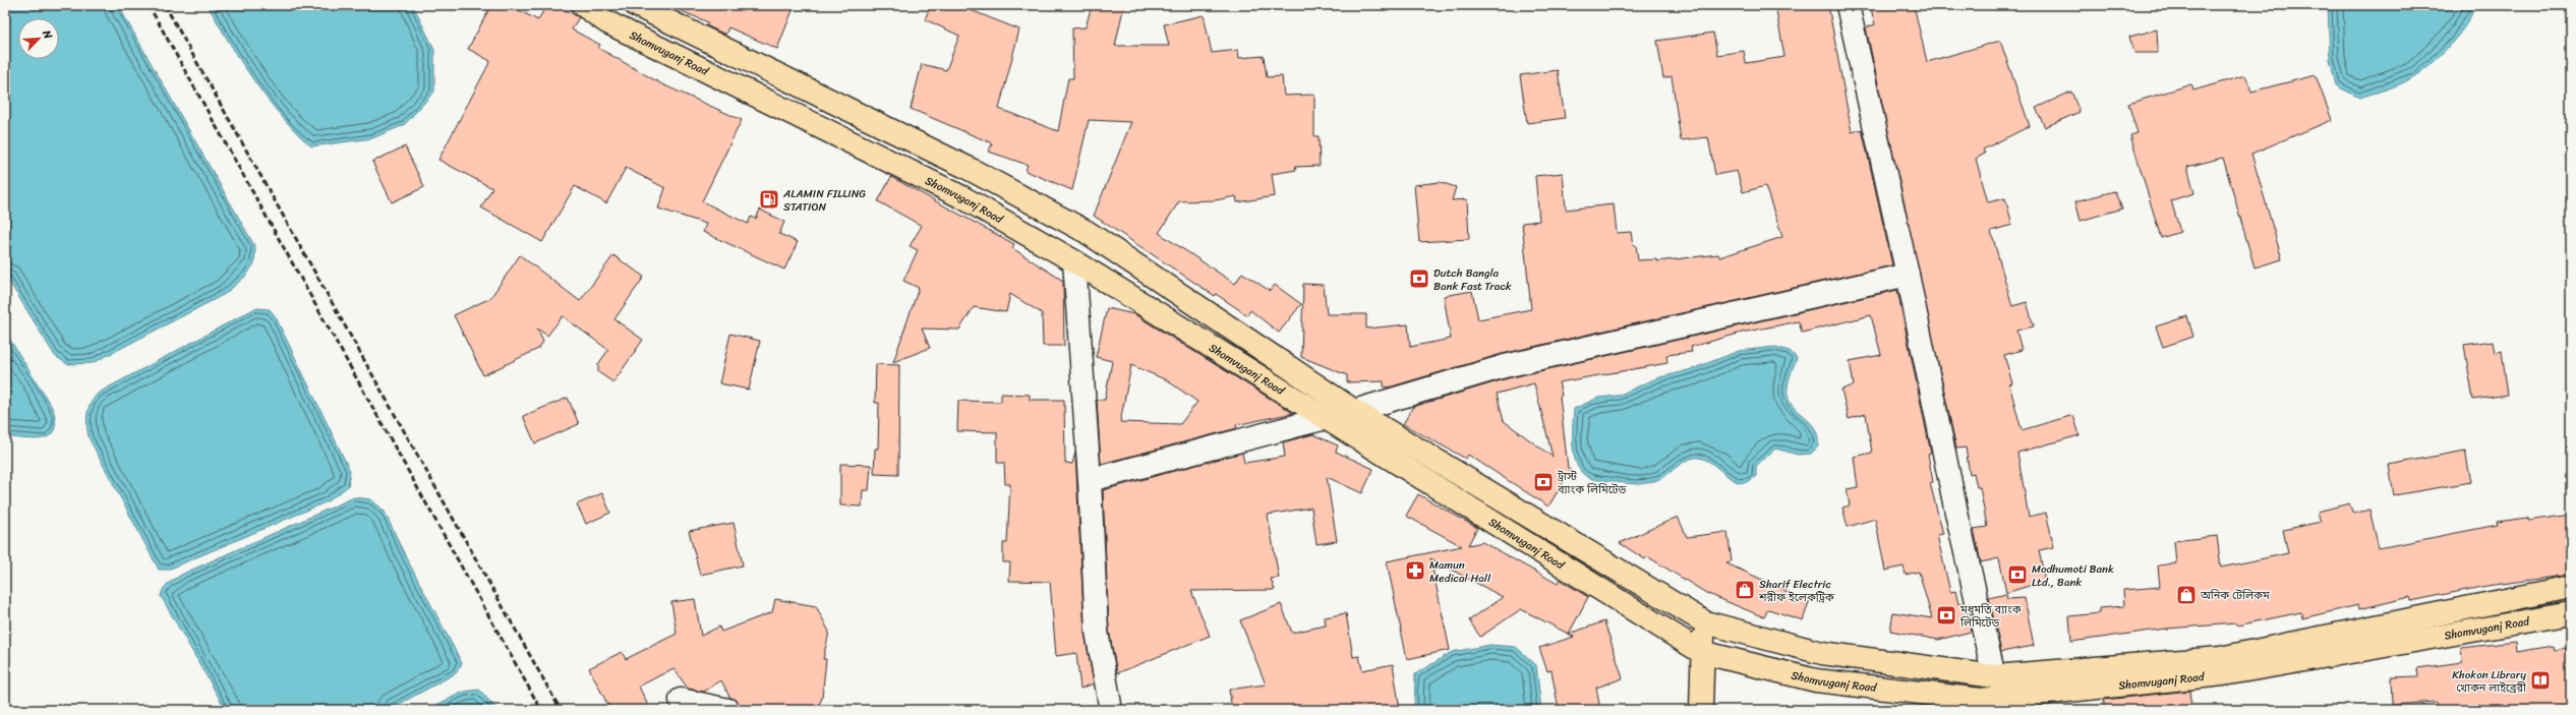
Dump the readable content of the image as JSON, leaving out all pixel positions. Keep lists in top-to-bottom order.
{
  "streets": {
    "main road": ["Shomvuganj Road"]
  },
  "places": {
    "fuel station": ["ALAMIN FILLING STATION"],
    "bank": [
      "Dutch Bangla Bank Fast Track",
      "ট্রাস্ট ব্যাংক লিমিটেড",
      "Modhumoti Bank Ltd., Bank",
      "মধুমতি ব্যাংক লিমিটেড"
    ],
    "pharmacy": ["Mamun Medical Hall"],
    "shop": ["Sharif Electric শরীফ ইলেকট্রিক", "অনিক টেলিকম"],
    "library": ["Khokon Library খোকন লাইব্রেরী"]
  },
  "north": "top right"
}
